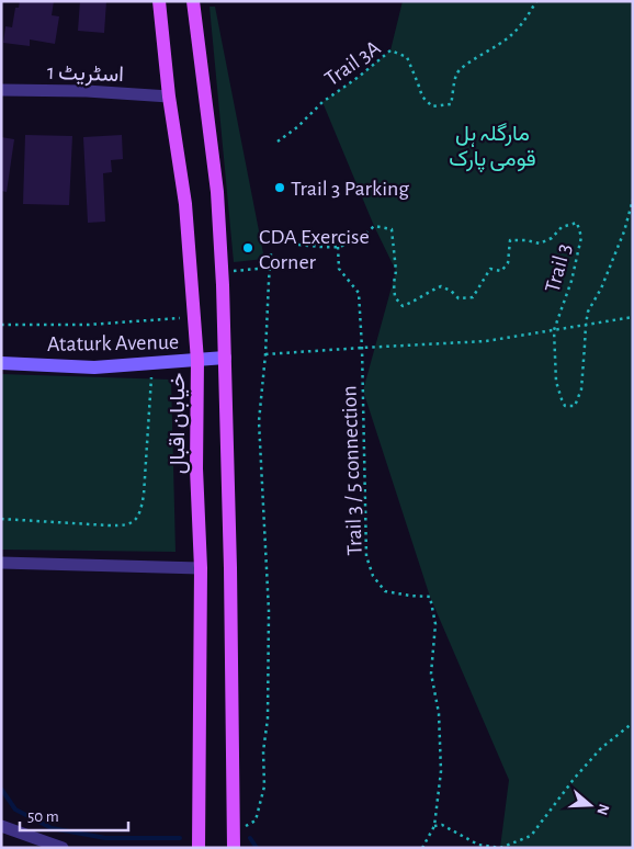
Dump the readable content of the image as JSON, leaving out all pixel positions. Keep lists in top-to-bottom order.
{
  "streets": {
    "main road": ["خیابان اقبال"],
    "street": ["اسٹریٹ 1", "Ataturk Avenue"],
    "path": ["Trail 3A", "Trail 3", "Trail 3 / 5 connection"]
  },
  "crossings": [
    ["اسٹریٹ 1", "خیابان اقبال"],
    ["Trail 3", "Trail 3 / 5 connection"],
    ["Ataturk Avenue", "خیابان اقبال"]
  ],
  "parks": ["مارگلہ ہل قومی پارک"],
  "places": ["Trail 3 Parking", "CDA Exercise Corner"],
  "scale_bar": "50 m",
  "north": "right"
}
